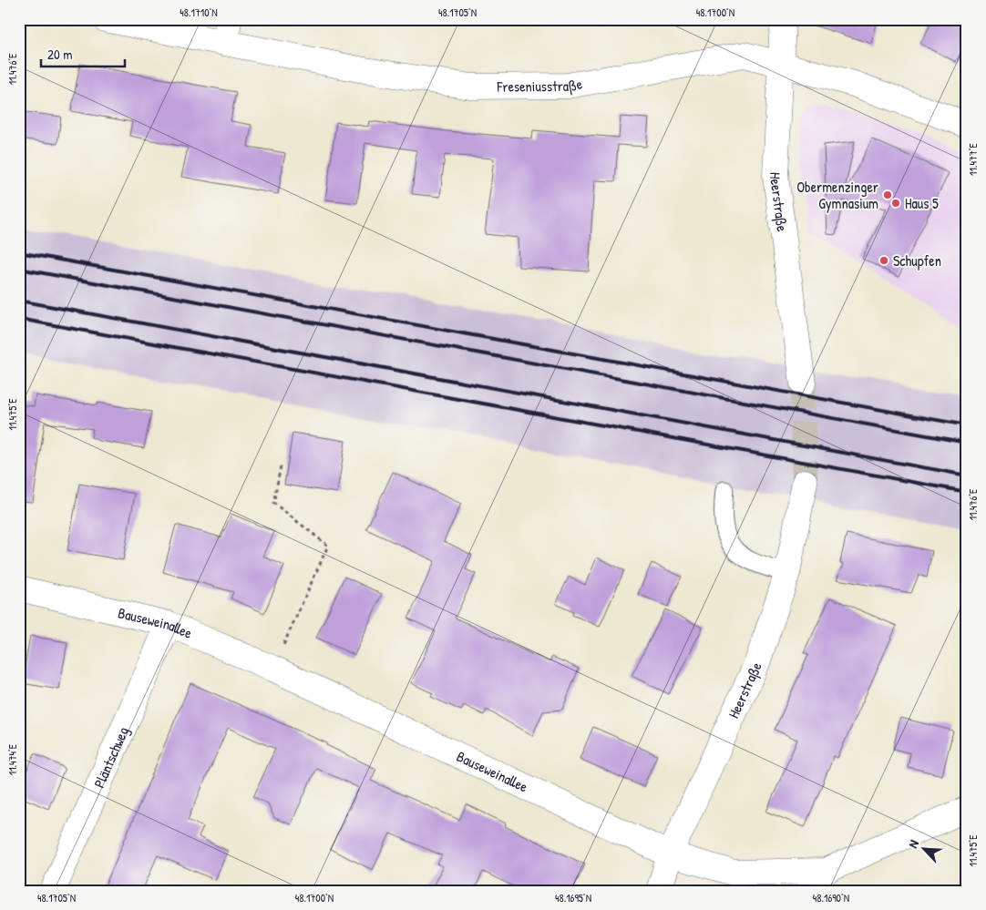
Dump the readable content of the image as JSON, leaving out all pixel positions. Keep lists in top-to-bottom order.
{
  "streets": {
    "street": [
      "Freseniusstraße",
      "Heerstraße",
      "Bauseweinallee",
      "Pläntschweg"
    ]
  },
  "crossings": [
    ["Freseniusstraße", "Heerstraße"],
    ["Heerstraße", "Bauseweinallee"],
    ["Bauseweinallee", "Pläntschweg"]
  ],
  "places": ["Obermenzinger Gymnasium", "Haus 5", "Schupfen"],
  "scale_bar": "20 m",
  "north": "top left",
  "coordinates": [
    "48.1710°N",
    "48.1705°N",
    "48.1700°N",
    "11.476°E",
    "11.477°E",
    "11.475°E",
    "11.474°E",
    "48.1695°N",
    "48.1690°N"
  ]
}
